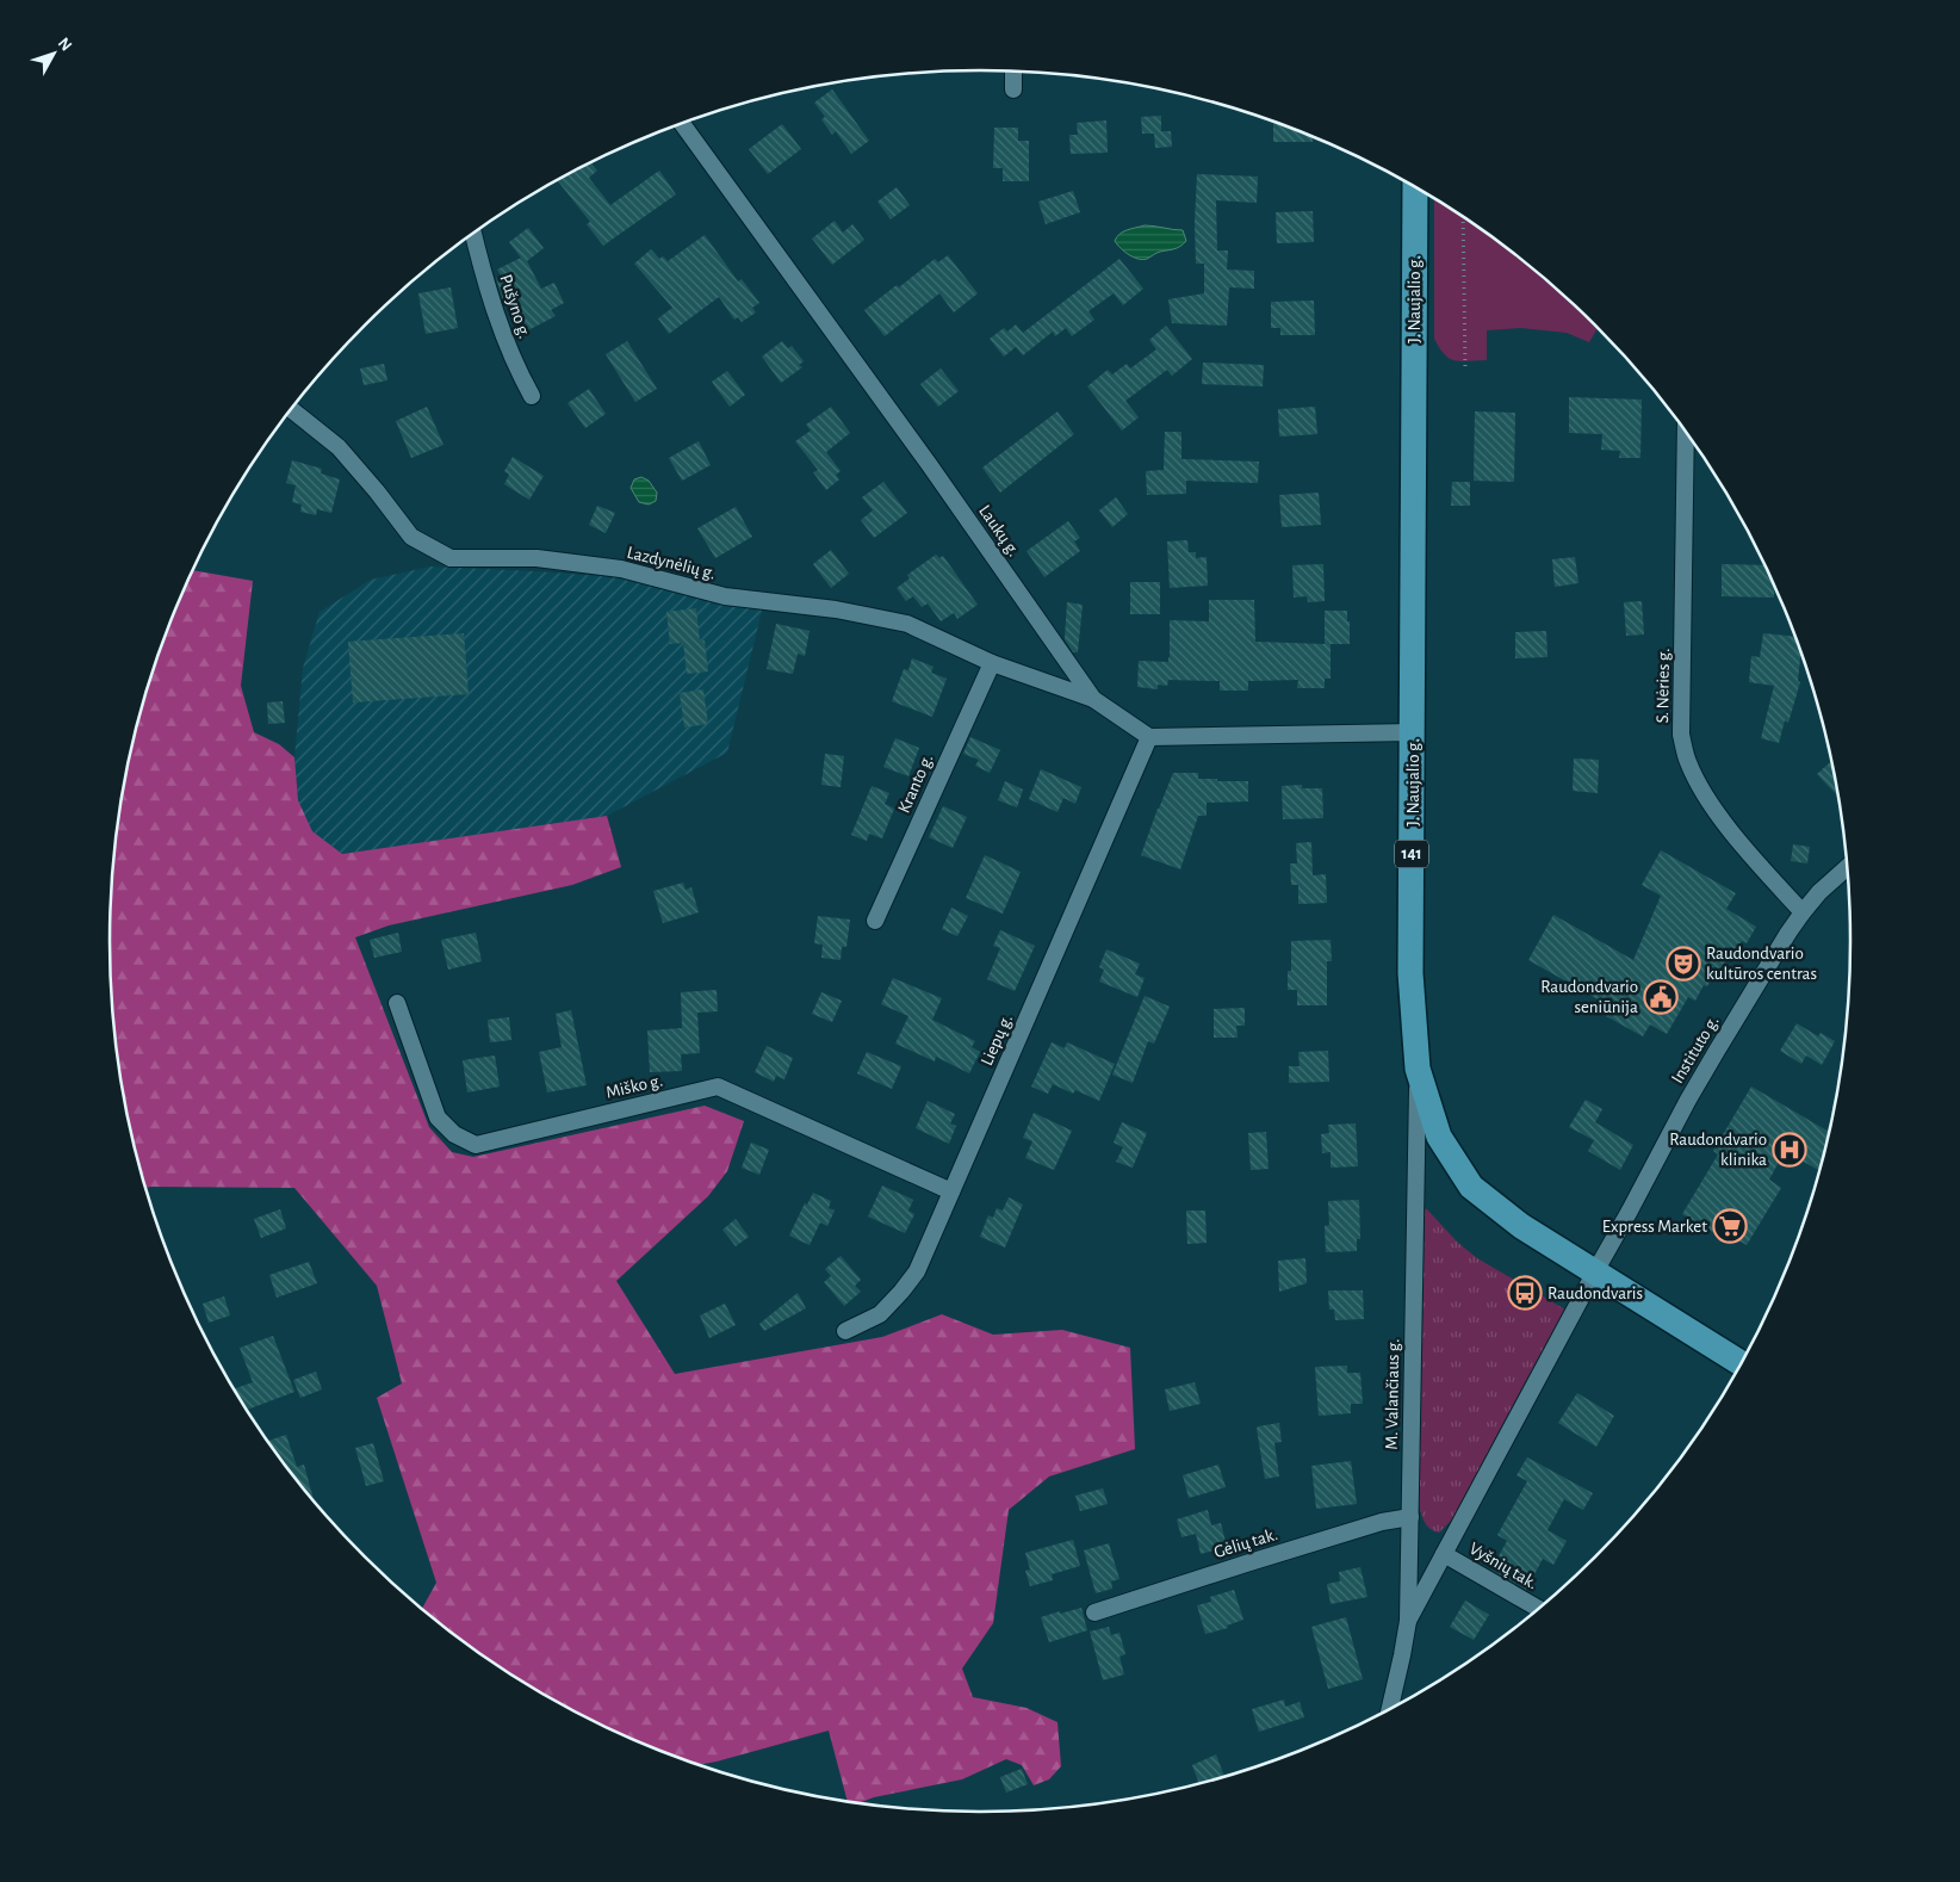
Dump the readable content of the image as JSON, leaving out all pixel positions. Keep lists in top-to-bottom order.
{
  "streets": {
    "main road": ["J. Naujalio g.", "141"],
    "street": [
      "Pušyno g.",
      "Laukų g.",
      "Lazdynėlių g.",
      "S. Nėries g.",
      "Kranto g.",
      "Liepų g.",
      "Instituto g.",
      "Miško g.",
      "M. Valančiaus g.",
      "Gėlių tak.",
      "Vyšnių tak."
    ]
  },
  "crossings": [
    ["J. Naujalio g.", "Instituto g."],
    ["J. Naujalio g.", "M. Valančiaus g."],
    ["Laukų g.", "Lazdynėlių g."],
    ["Laukų g.", "Liepų g."],
    ["Lazdynėlių g.", "Kranto g."],
    ["S. Nėries g.", "Instituto g."],
    ["Liepų g.", "Miško g."],
    ["Instituto g.", "M. Valančiaus g."],
    ["Instituto g.", "Vyšnių tak."],
    ["M. Valančiaus g.", "Gėlių tak."]
  ],
  "places": {
    "theatre": ["Raudondvario kultūros centras"],
    "public building": ["Raudondvario seniūnija"],
    "hospital": ["Raudondvario klinika"],
    "supermarket": ["Express Market"],
    "bus stop": ["Raudondvaris"]
  },
  "north": "top right"
}
